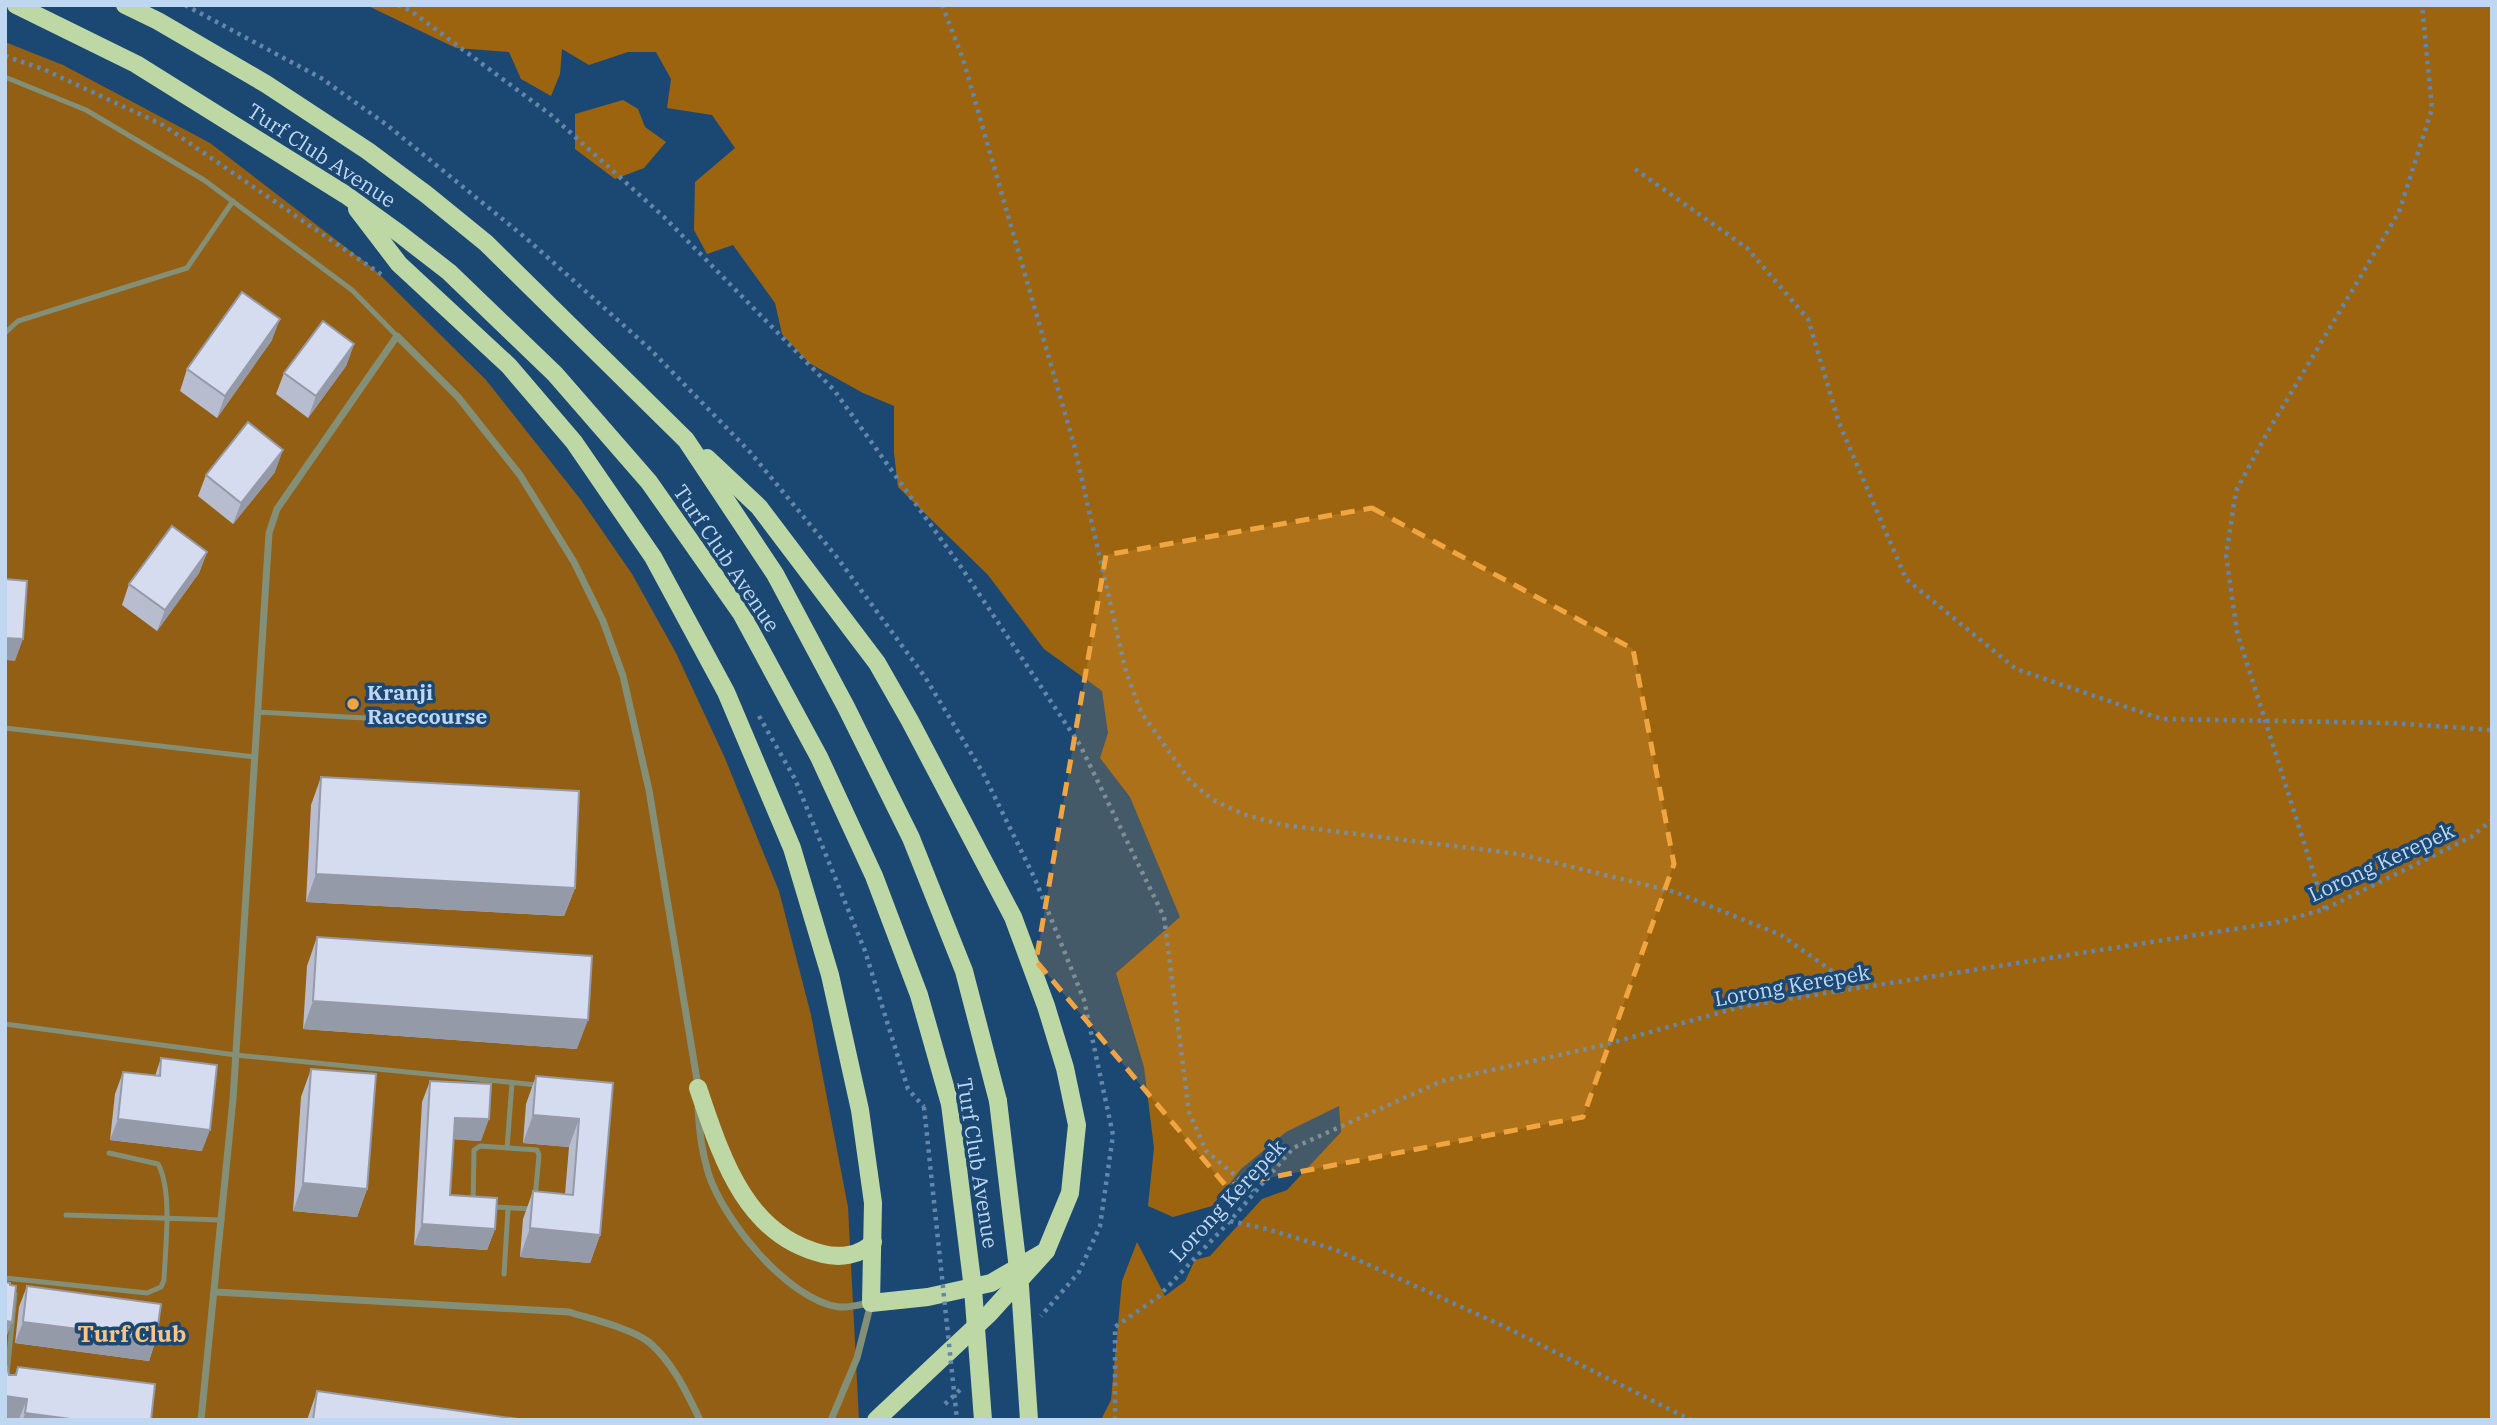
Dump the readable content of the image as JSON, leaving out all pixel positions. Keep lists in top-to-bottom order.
{
  "streets": {
    "main road": ["Turf Club Avenue"],
    "path": ["Lorong Kerepek"]
  },
  "districts": ["Turf Club"],
  "places": ["Kranji Racecourse"]
}
